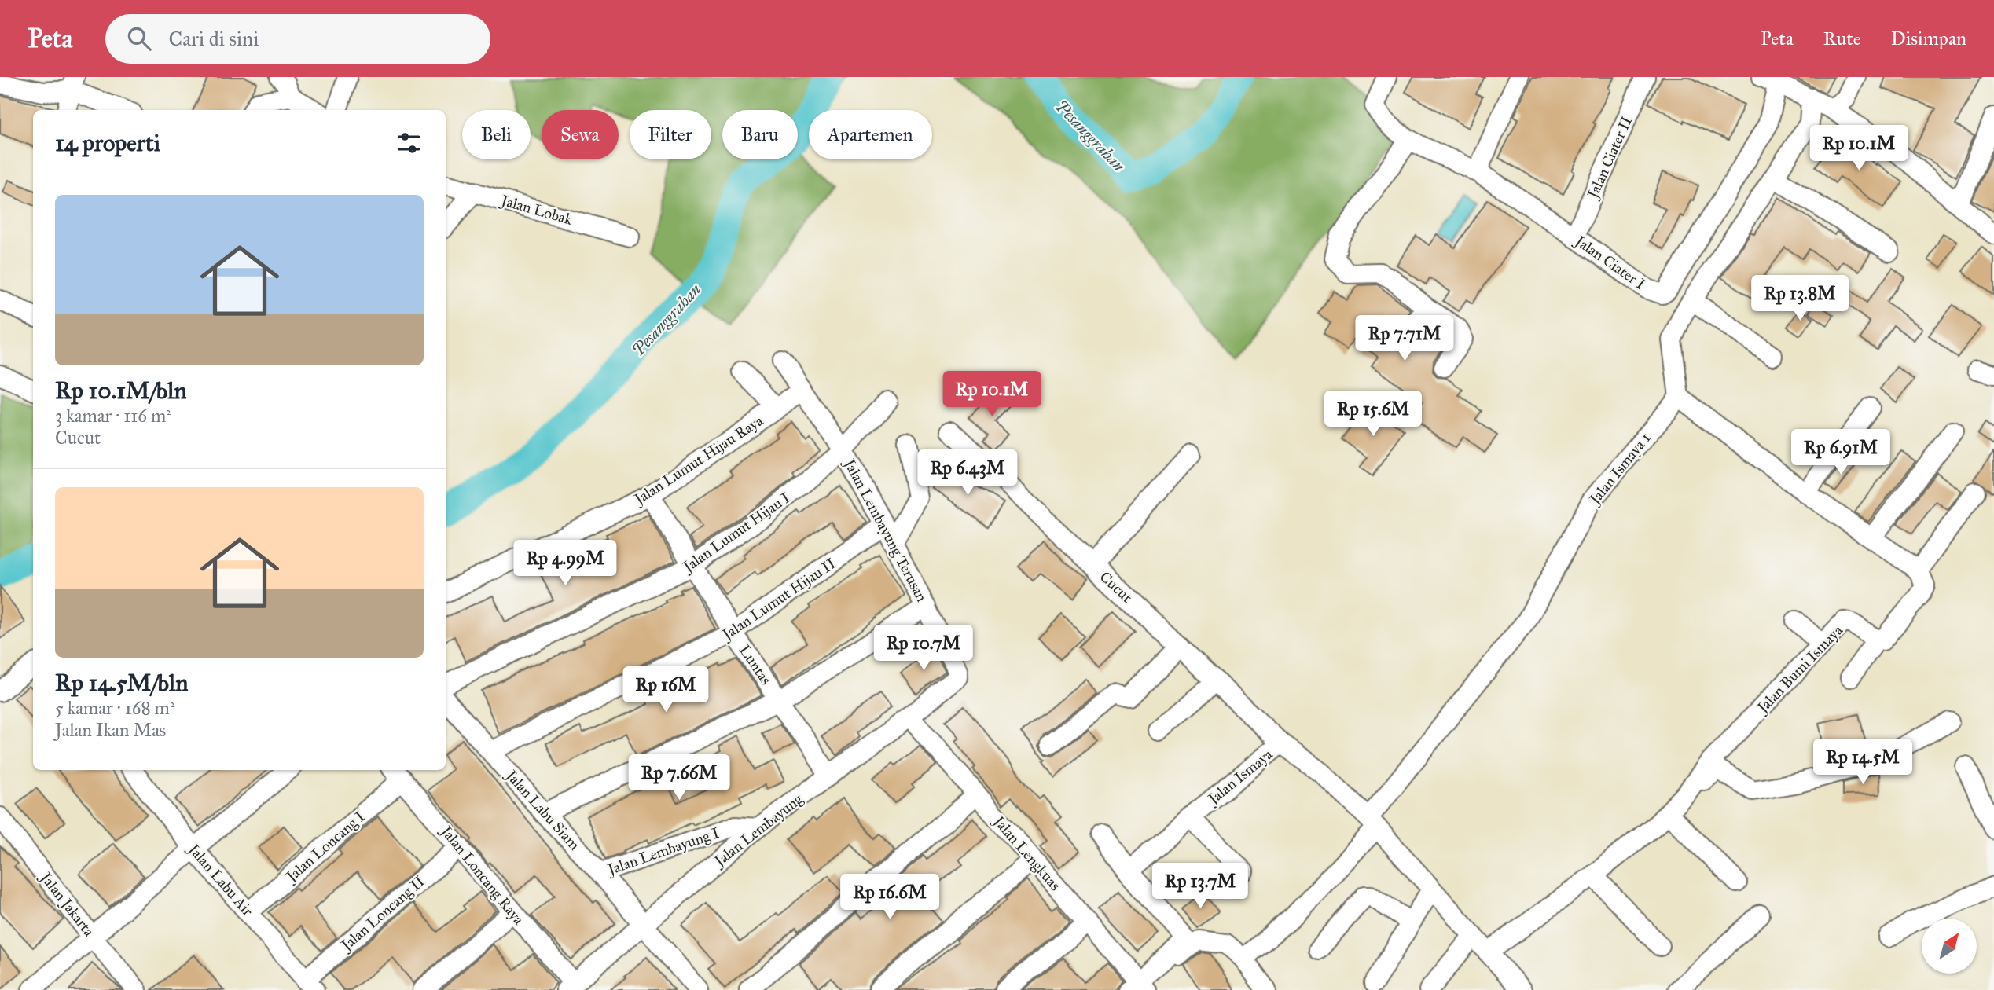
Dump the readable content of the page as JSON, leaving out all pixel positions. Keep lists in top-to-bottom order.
{
  "streets": {
    "street": [
      "Jalan Ciater II",
      "Jalan Lobak",
      "Jalan Ciater I",
      "Jalan Lumut Hijau Raya",
      "Jalan Ismaya 1",
      "Jalan Lembayung Terusan",
      "Jalan Lumut Hijau I",
      "Cucut",
      "Jalan Lumut Hijau II",
      "Luntas",
      "Jalan Bumi Ismaya",
      "Jalan Ismaya",
      "Jalan Labu Siam",
      "Jalan Lembayung",
      "Jalan Loncang I",
      "Jalan Lembayung I",
      "Jalan Lengkuas",
      "Jalan Loncang Raya",
      "Jalan Labu Air",
      "Jalan Jakarta",
      "Jalan Loncang II"
    ]
  },
  "crossings": [
    ["Jalan Ciater II", "Jalan Ciater I"],
    ["Jalan Lumut Hijau Raya", "Jalan Lembayung Terusan"],
    ["Jalan Lumut Hijau Raya", "Luntas"],
    ["Jalan Ismaya 1", "Jalan Ismaya"],
    ["Jalan Lembayung Terusan", "Jalan Lumut Hijau I"],
    ["Jalan Lembayung Terusan", "Jalan Lumut Hijau II"],
    ["Jalan Lembayung Terusan", "Jalan Lembayung"],
    ["Jalan Lumut Hijau I", "Luntas"],
    ["Cucut", "Jalan Ismaya"],
    ["Jalan Lumut Hijau II", "Luntas"],
    ["Jalan Lumut Hijau II", "Jalan Labu Siam"],
    ["Luntas", "Jalan Lembayung"],
    ["Jalan Bumi Ismaya", "Jalan Ismaya"],
    ["Jalan Labu Siam", "Jalan Lembayung"],
    ["Jalan Labu Siam", "Jalan Lembayung I"],
    ["Jalan Lembayung", "Jalan Lembayung I"],
    ["Jalan Lembayung", "Jalan Lengkuas"],
    ["Jalan Lembayung", "Jalan Loncang Raya"],
    ["Jalan Loncang I", "Jalan Loncang Raya"],
    ["Jalan Loncang I", "Jalan Labu Air"],
    ["Jalan Loncang Raya", "Jalan Loncang II"],
    ["Jalan Labu Air", "Jalan Loncang II"]
  ],
  "water": ["Pesanggrahan"],
  "north": "top right",
  "page": {
    "header": "Peta",
    "search": "Cari di sini",
    "nav": ["Peta", "Rute", "Disimpan"],
    "chip": [
      "Beli",
      "Sewa",
      "Filter",
      "Baru",
      "Apartemen"
    ],
    "heading": "14 properti",
    "price": [
      "Rp 10.1M",
      "Rp 13.8M",
      "Rp 7.71M",
      "Rp 10.1M",
      "Rp 15.6M",
      "Rp 6.91M",
      "Rp 6.43M",
      "Rp 4.99M",
      "Rp 10.7M",
      "Rp 16M",
      "Rp 14.5M",
      "Rp 7.66M",
      "Rp 13.7M",
      "Rp 16.6M"
    ],
    "list": [
      {
        "name": "Rp 10.1M/bln",
        "note": "3 kamar · 116 m² · Cucut"
      },
      {
        "name": "Rp 14.5M/bln",
        "note": "5 kamar · 168 m² · Jalan Ikan Mas"
      }
    ]
  }
}
